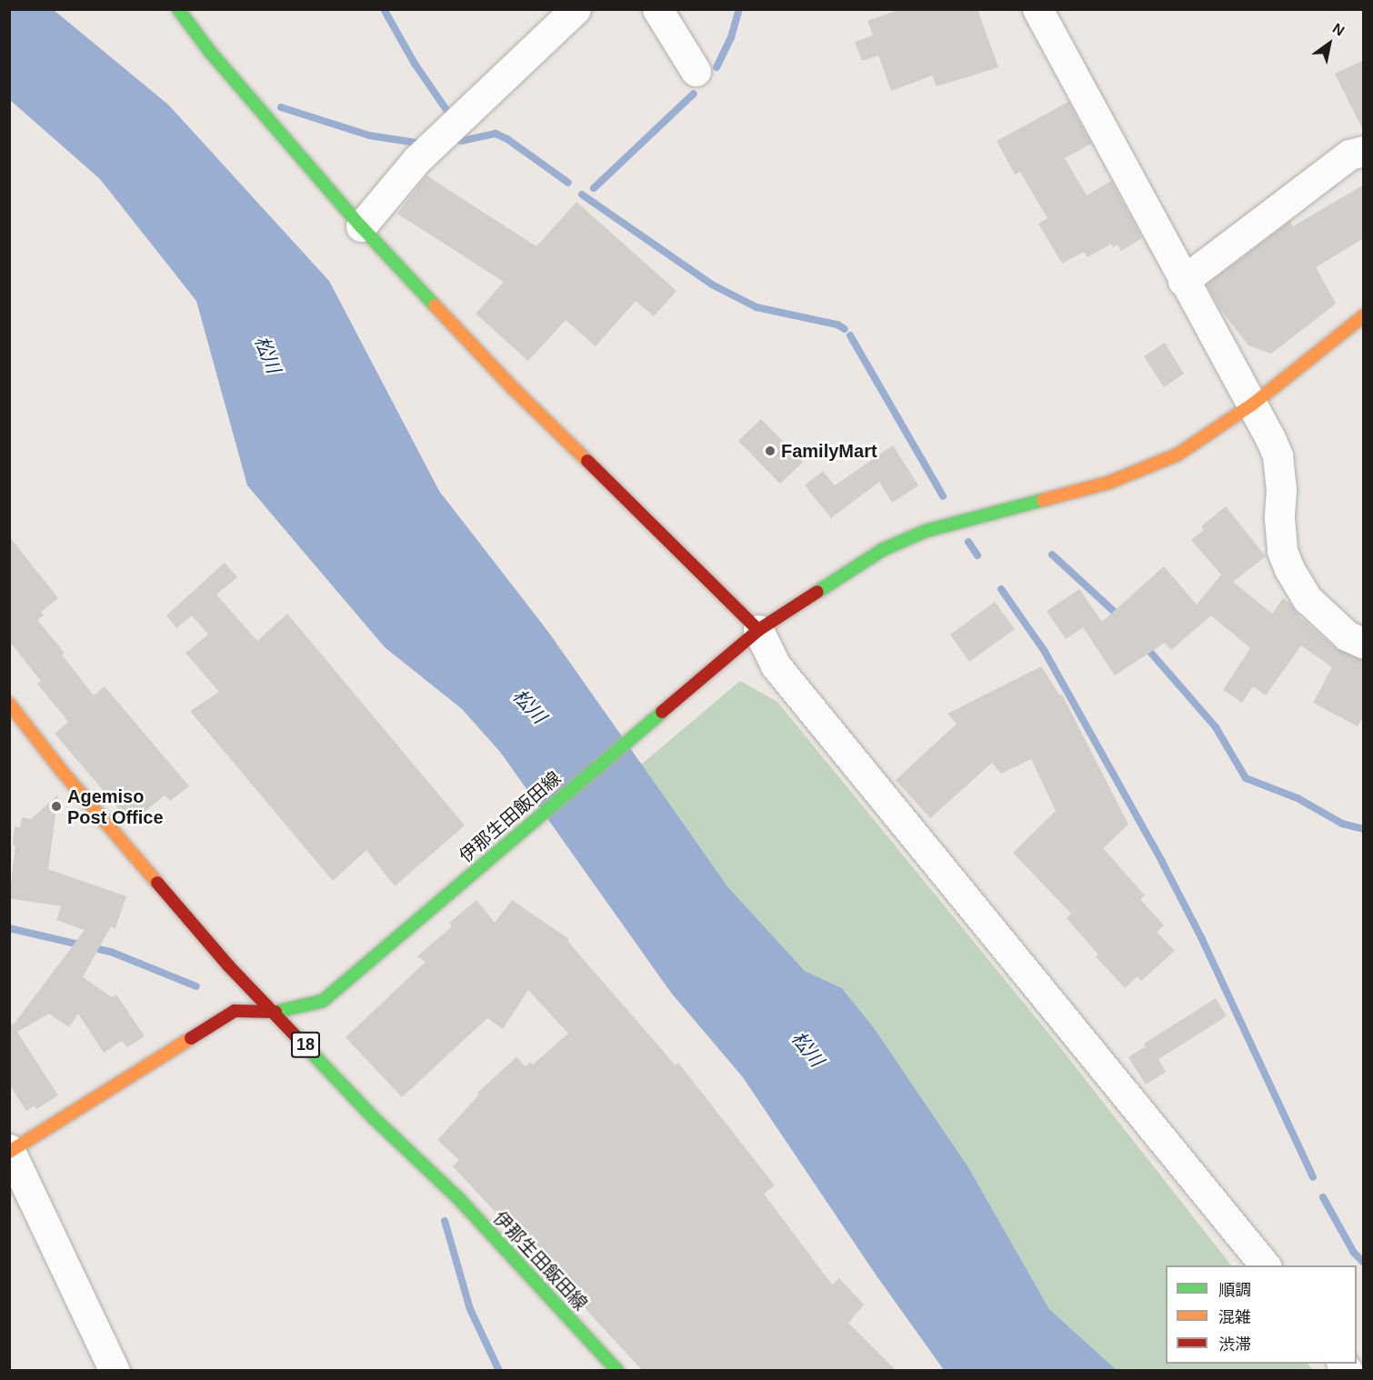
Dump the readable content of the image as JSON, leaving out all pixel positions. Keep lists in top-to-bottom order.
{
  "streets": {
    "street": ["伊那生田飯田線", "18"]
  },
  "water": ["松川"],
  "places": ["FamilyMart", "Agemiso Post Office"],
  "legend": ["順調", "混雑", "渋滞"],
  "north": "top right"
}
